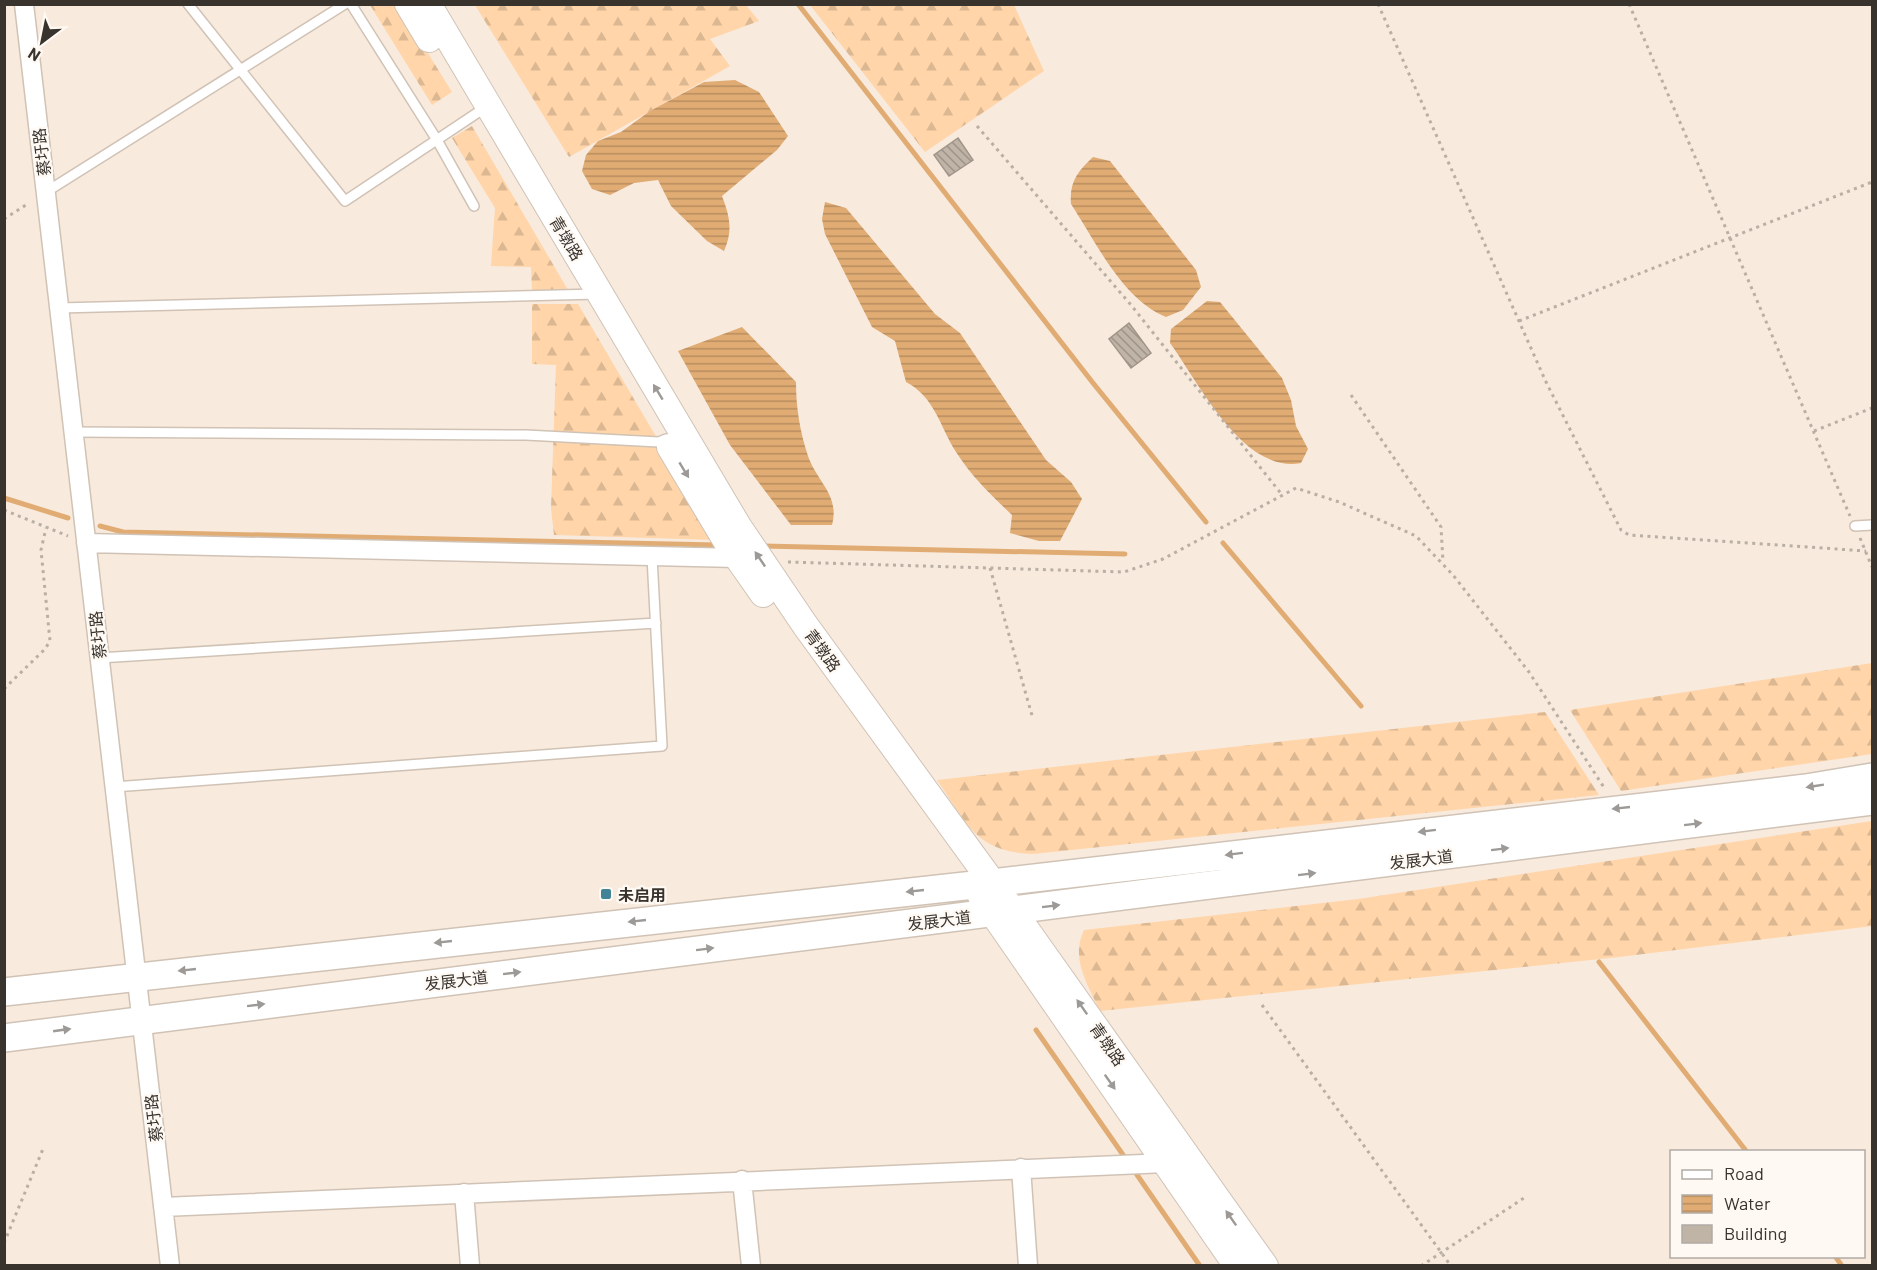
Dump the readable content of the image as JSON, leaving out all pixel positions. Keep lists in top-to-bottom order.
{
  "streets": {
    "main road": ["青墩路", "发展大道"],
    "street": ["蔡圩路"]
  },
  "crossings": [
    ["蔡圩路", "发展大道"],
    ["青墩路", "发展大道"]
  ],
  "places": {
    "transit": ["未启用"]
  },
  "legend": ["Road", "Water", "Building"],
  "north": "bottom left"
}
